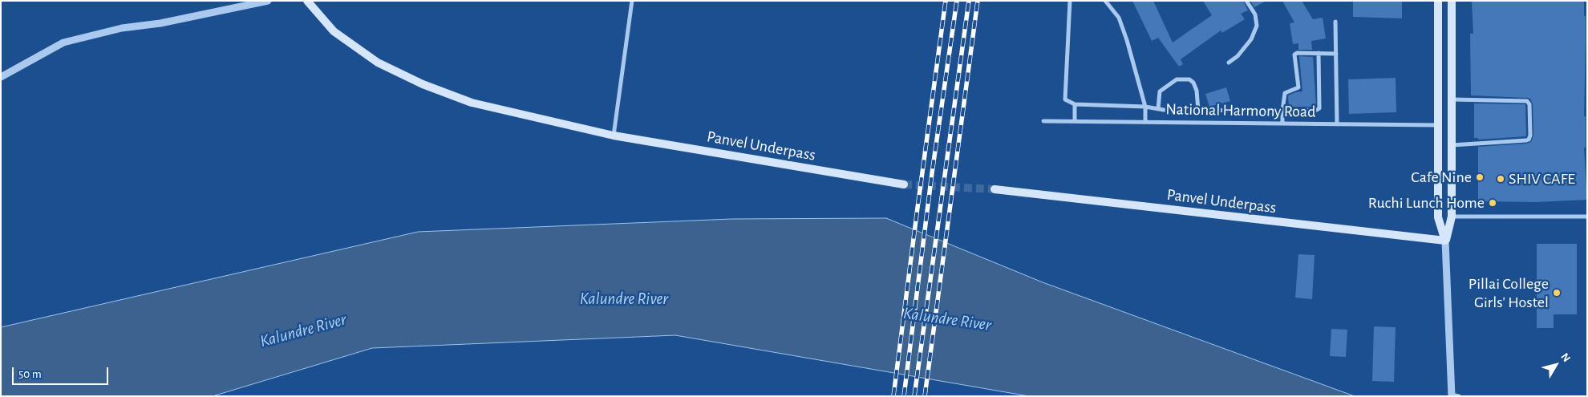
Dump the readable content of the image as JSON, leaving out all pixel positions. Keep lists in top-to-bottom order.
{
  "streets": {
    "main road": ["Panvel Underpass"],
    "street": ["National Harmony Road"]
  },
  "water": ["Kalundre River"],
  "places": [
    "Cafe Nine",
    "SHIV CAFE",
    "Ruchi Lunch Home",
    "Pillai College Girls' Hostel"
  ],
  "scale_bar": "50 m",
  "north": "top right"
}
